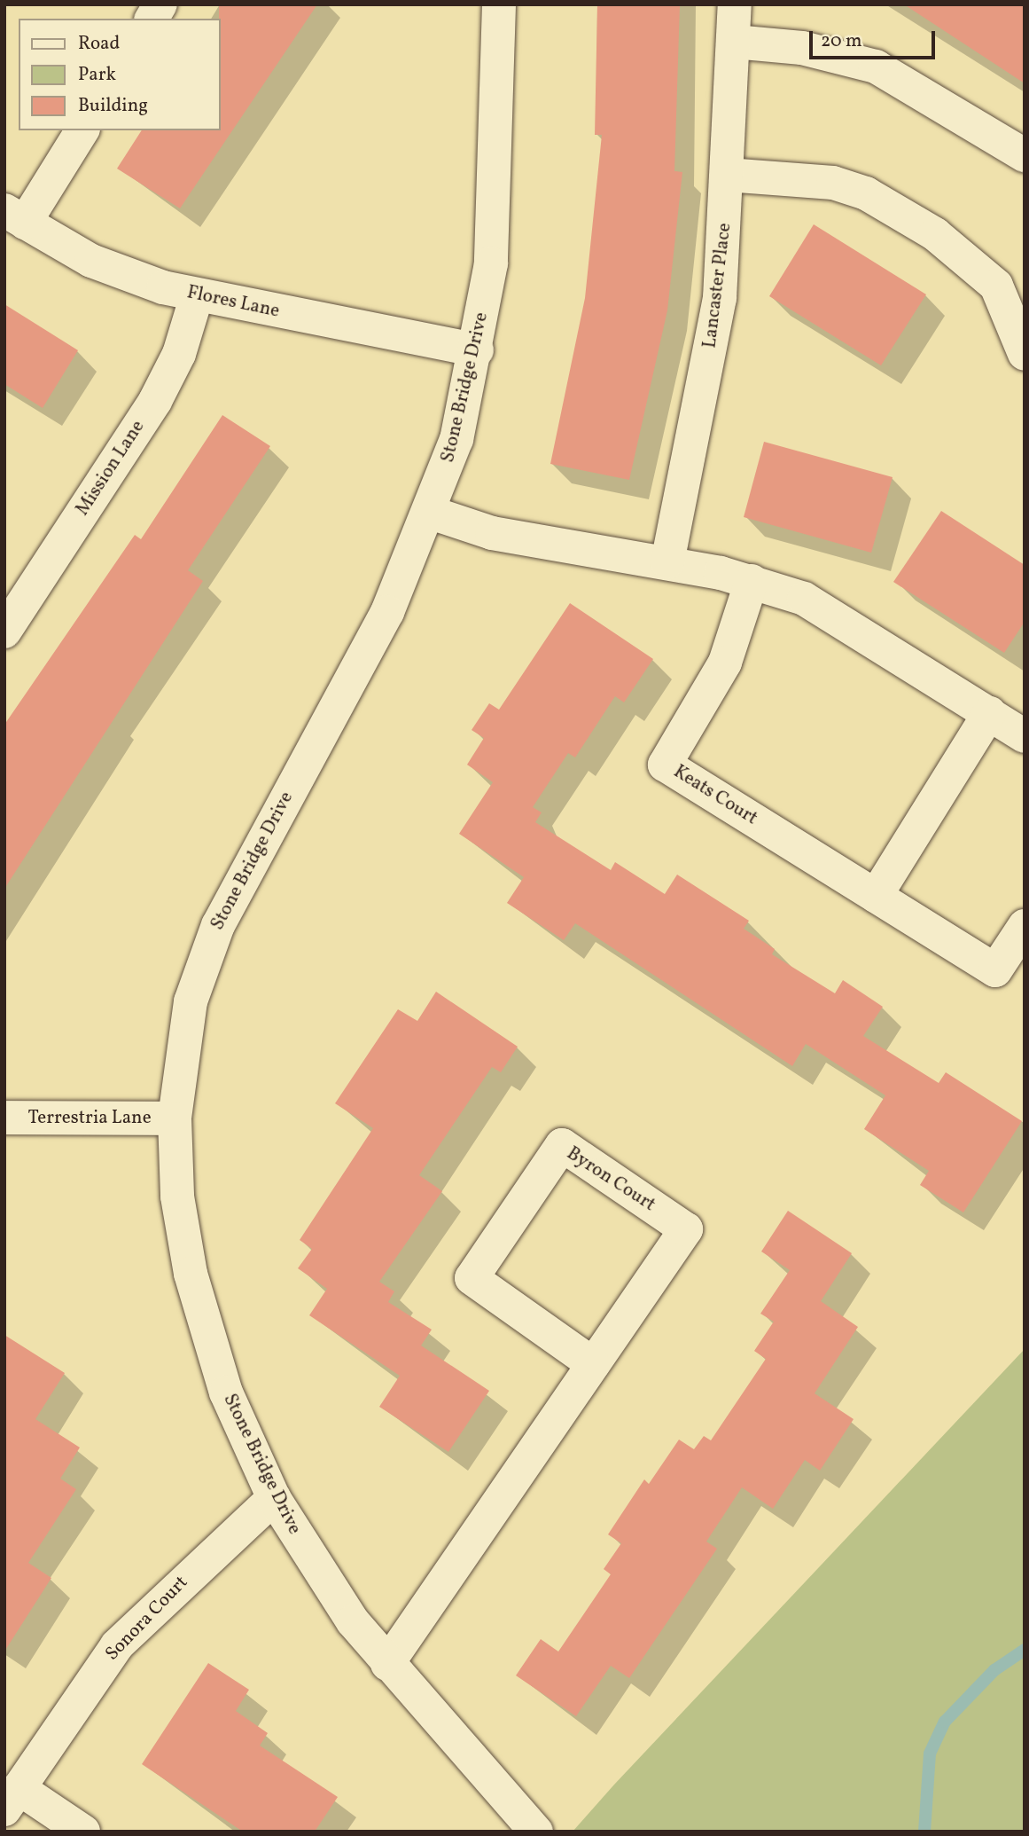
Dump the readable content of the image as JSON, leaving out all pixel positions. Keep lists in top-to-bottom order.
{
  "streets": {
    "street": [
      "Lancaster Place",
      "Flores Lane",
      "Stone Bridge Drive",
      "Mission Lane",
      "Keats Court",
      "Terrestria Lane",
      "Byron Court",
      "Sonora Court"
    ]
  },
  "crossings": [
    ["Flores Lane", "Stone Bridge Drive"],
    ["Flores Lane", "Mission Lane"],
    ["Stone Bridge Drive", "Terrestria Lane"],
    ["Stone Bridge Drive", "Byron Court"],
    ["Stone Bridge Drive", "Sonora Court"]
  ],
  "legend": ["Road", "Park", "Building"],
  "scale_bar": "20 m"
}
